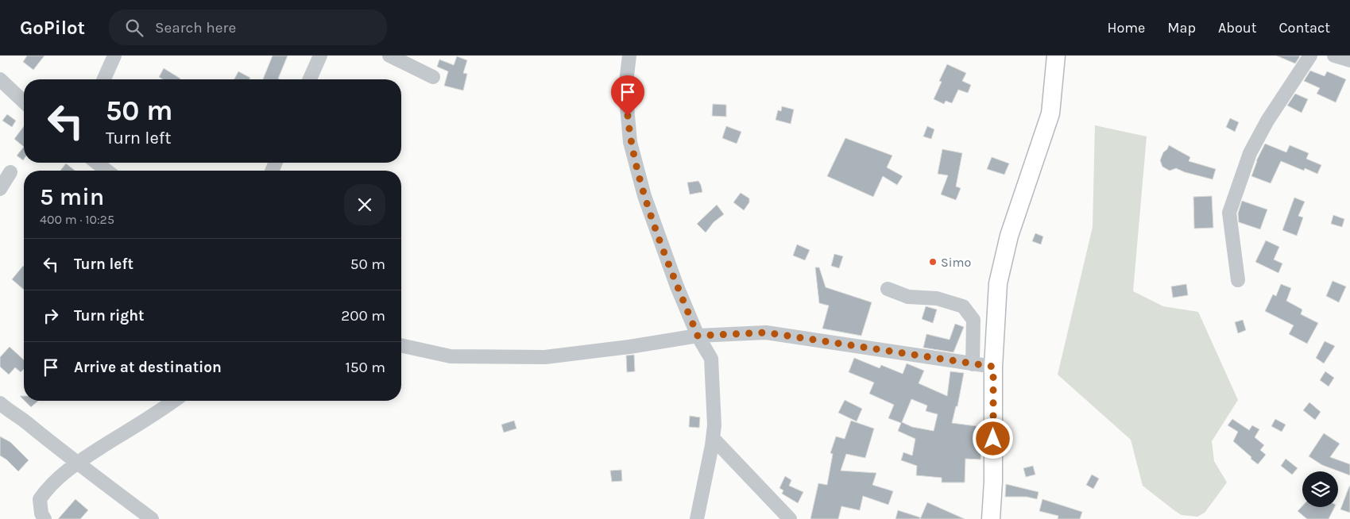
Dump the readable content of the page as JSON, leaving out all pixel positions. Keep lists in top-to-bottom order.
{
  "places": ["Simo"],
  "page": {
    "header": "GoPilot",
    "search": "Search here",
    "nav": [
      "Home",
      "Map",
      "About",
      "Contact"
    ],
    "turn": ["50 m", "Turn left"],
    "heading": ["5 min", "400 m · 10:25"],
    "list": [
      {
        "name": "Turn left",
        "value": "50 m"
      },
      {
        "name": "Turn right",
        "value": "200 m"
      },
      {
        "name": "Arrive at destination",
        "value": "150 m"
      }
    ]
  }
}
